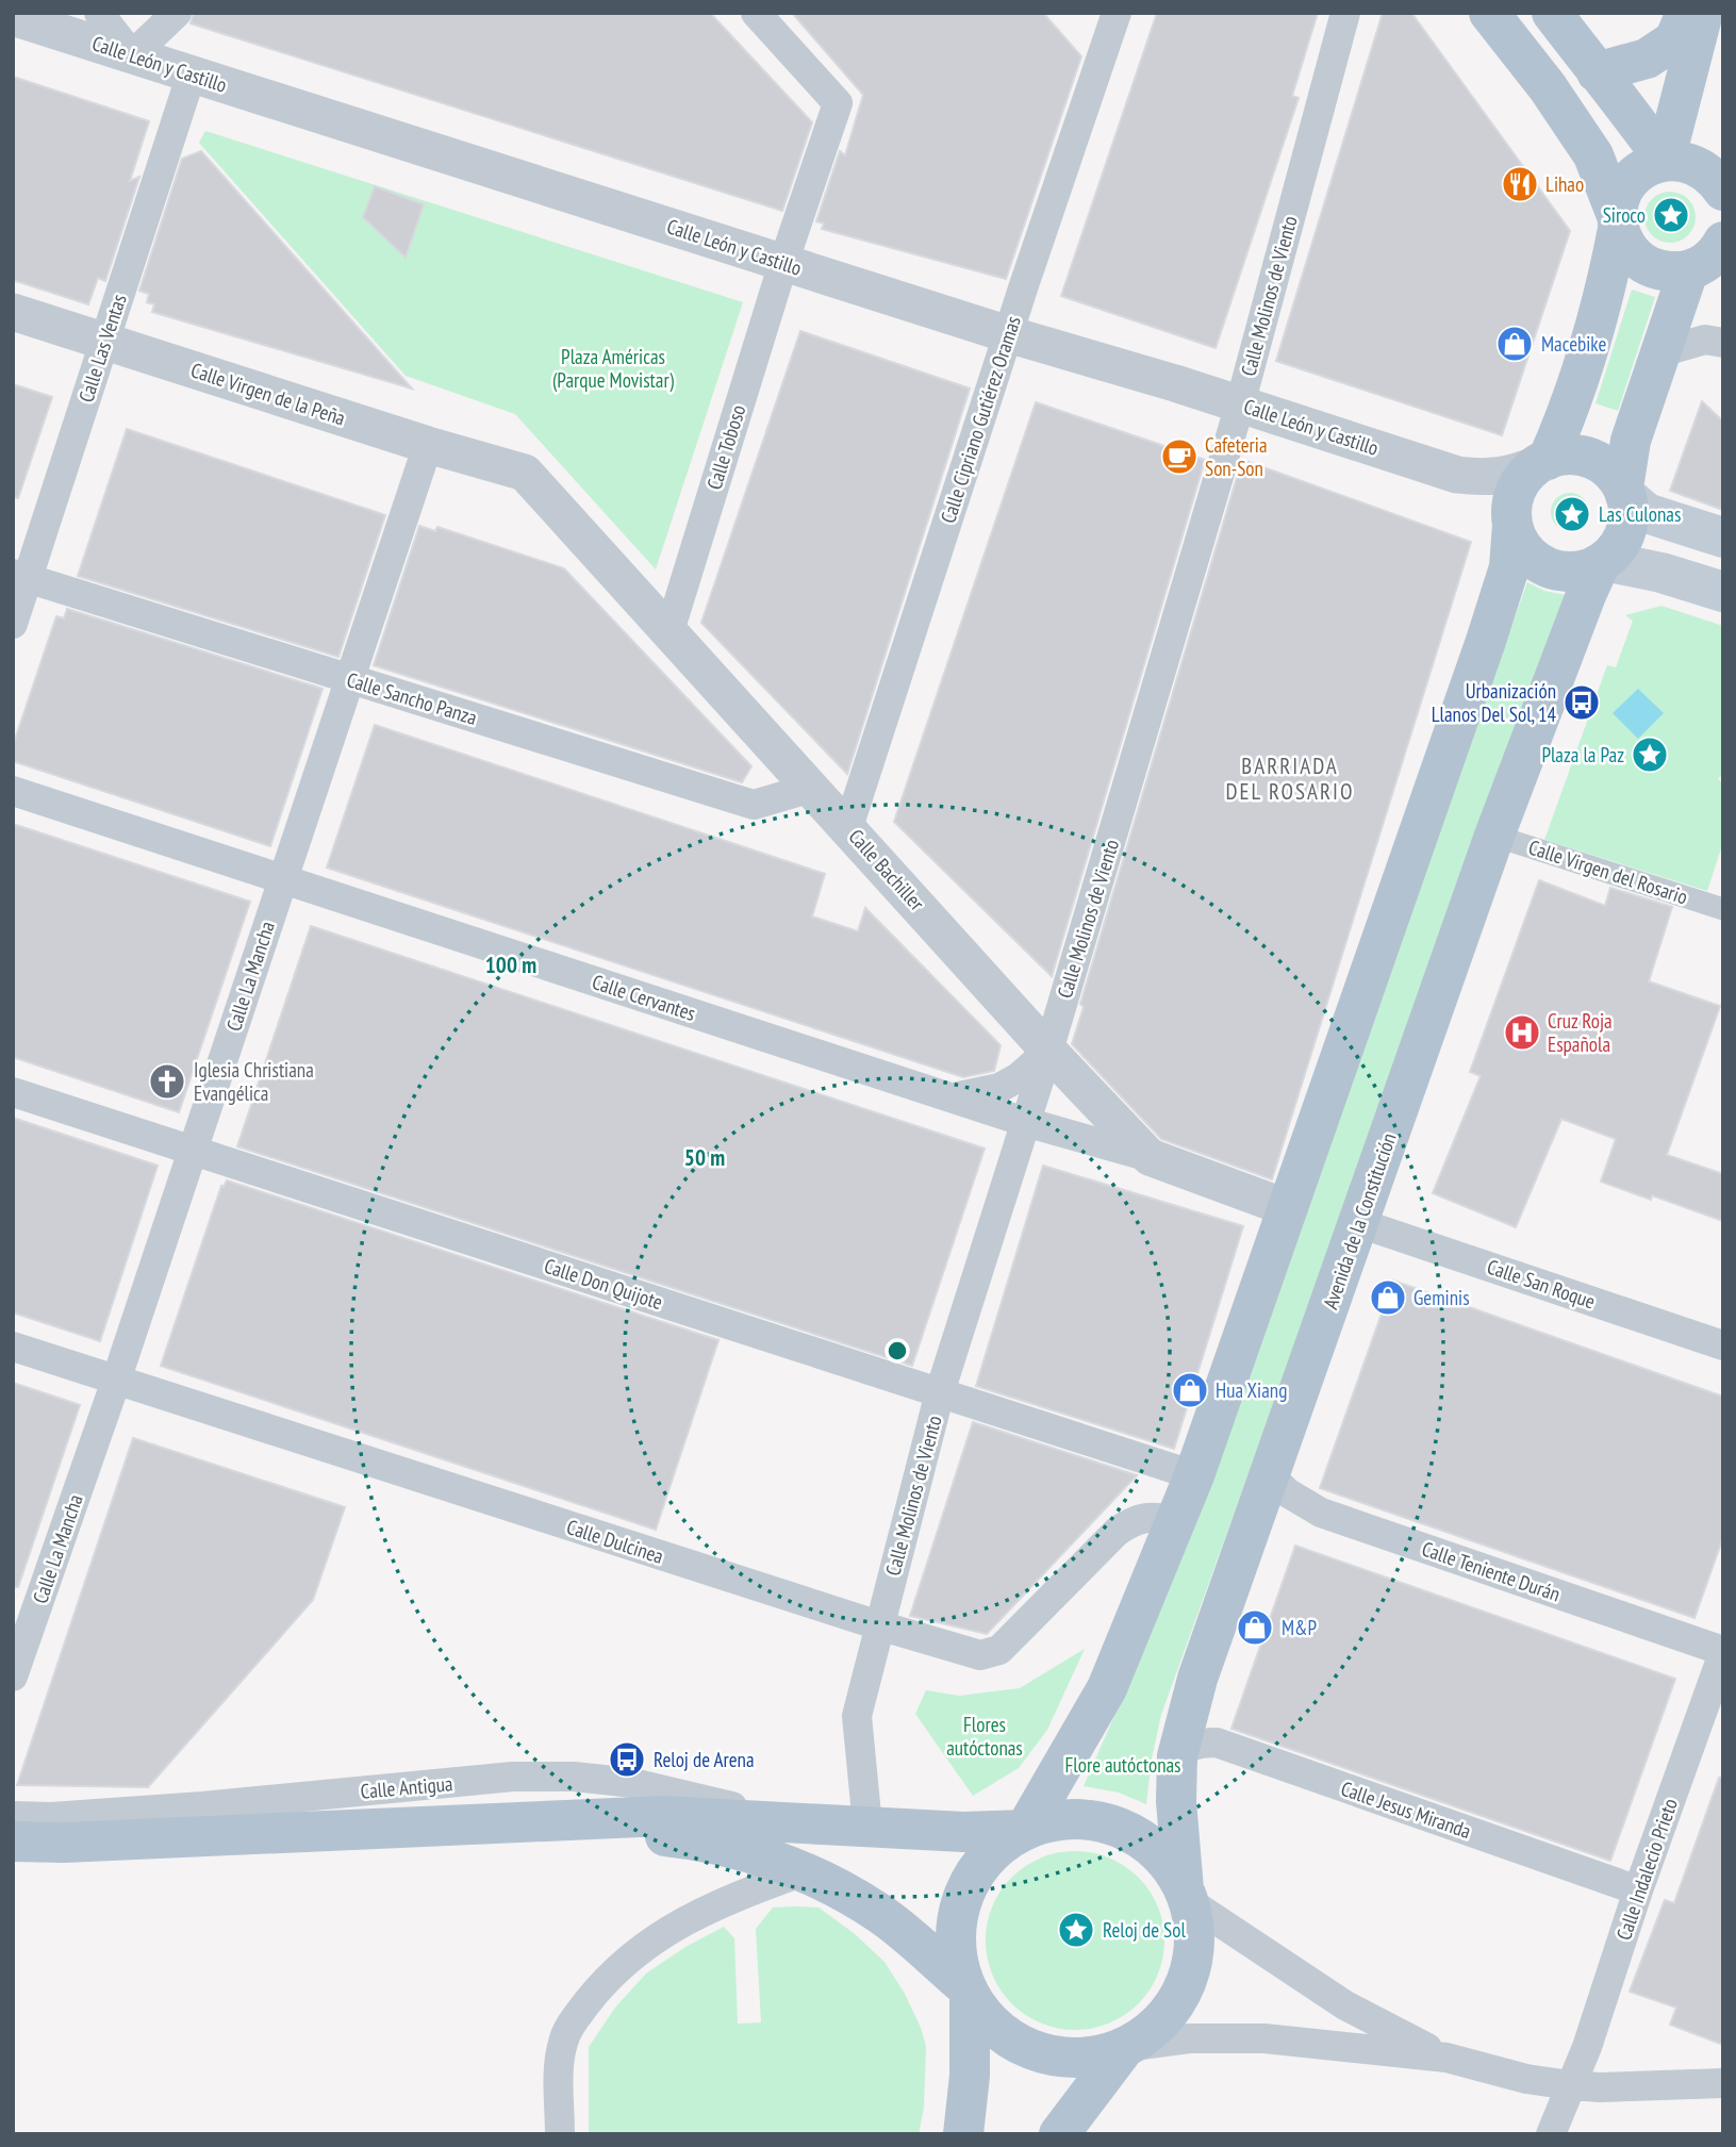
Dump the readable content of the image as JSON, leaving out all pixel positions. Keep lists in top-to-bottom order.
{
  "streets": {
    "main road": ["Avenida de la Constitución"],
    "street": [
      "Calle León y Castillo",
      "Calle Molinos de Viento",
      "Calle Las Ventas",
      "Calle Virgen de la Peña",
      "Calle Cipriano Gutiérez Oramas",
      "Calle Toboso",
      "Calle Sancho Panza",
      "Calle Bachiller",
      "Calle Virgen del Rosario",
      "Calle La Mancha",
      "Calle Cervantes",
      "Calle Don Quijote",
      "Calle San Roque",
      "Calle Dulcinea",
      "Calle Teniente Durán",
      "Calle Antigua",
      "Calle Jesus Miranda",
      "Calle Indalecio Prieto"
    ]
  },
  "crossings": [
    ["Calle León y Castillo", "Calle Molinos de Viento"],
    ["Calle León y Castillo", "Calle Las Ventas"],
    ["Calle León y Castillo", "Calle Cipriano Gutiérez Oramas"],
    ["Calle León y Castillo", "Calle Toboso"],
    ["Calle León y Castillo", "Avenida de la Constitución"],
    ["Calle Molinos de Viento", "Calle Bachiller"],
    ["Calle Molinos de Viento", "Calle Cervantes"],
    ["Calle Molinos de Viento", "Calle Don Quijote"],
    ["Calle Molinos de Viento", "Calle Dulcinea"],
    ["Calle Las Ventas", "Calle Virgen de la Peña"],
    ["Calle Las Ventas", "Calle Sancho Panza"],
    ["Calle Virgen de la Peña", "Calle Bachiller"],
    ["Calle Virgen de la Peña", "Calle La Mancha"],
    ["Calle Cipriano Gutiérez Oramas", "Calle Bachiller"],
    ["Calle Toboso", "Calle Bachiller"],
    ["Calle Sancho Panza", "Calle Bachiller"],
    ["Calle Sancho Panza", "Calle La Mancha"],
    ["Calle Bachiller", "Calle Cervantes"],
    ["Calle Virgen del Rosario", "Avenida de la Constitución"],
    ["Calle La Mancha", "Calle Cervantes"],
    ["Calle La Mancha", "Calle Don Quijote"],
    ["Calle La Mancha", "Calle Dulcinea"],
    ["Avenida de la Constitución", "Calle San Roque"],
    ["Avenida de la Constitución", "Calle Teniente Durán"],
    ["Avenida de la Constitución", "Calle Jesus Miranda"],
    ["Calle Teniente Durán", "Calle Indalecio Prieto"],
    ["Calle Jesus Miranda", "Calle Indalecio Prieto"]
  ],
  "districts": ["BARRIADA DEL ROSARIO"],
  "parks": ["Plaza Américas (Parque Movistar)", "Flores autóctonas", "Flore autóctonas"],
  "places": {
    "restaurant": ["Lihao"],
    "place": [
      "Siroco",
      "Las Culonas",
      "Plaza la Paz",
      "Reloj de Sol"
    ],
    "shop": [
      "Macebike",
      "Geminis",
      "Hua Xiang",
      "M&P"
    ],
    "cafe": ["Cafeteria Son-Son"],
    "bus stop": ["Urbanización Llanos Del Sol, 14", "Reloj de Arena"],
    "hospital": ["Cruz Roja Española"],
    "church": ["Iglesia Christiana Evangélica"]
  },
  "rings": ["100 m", "50 m"]
}
